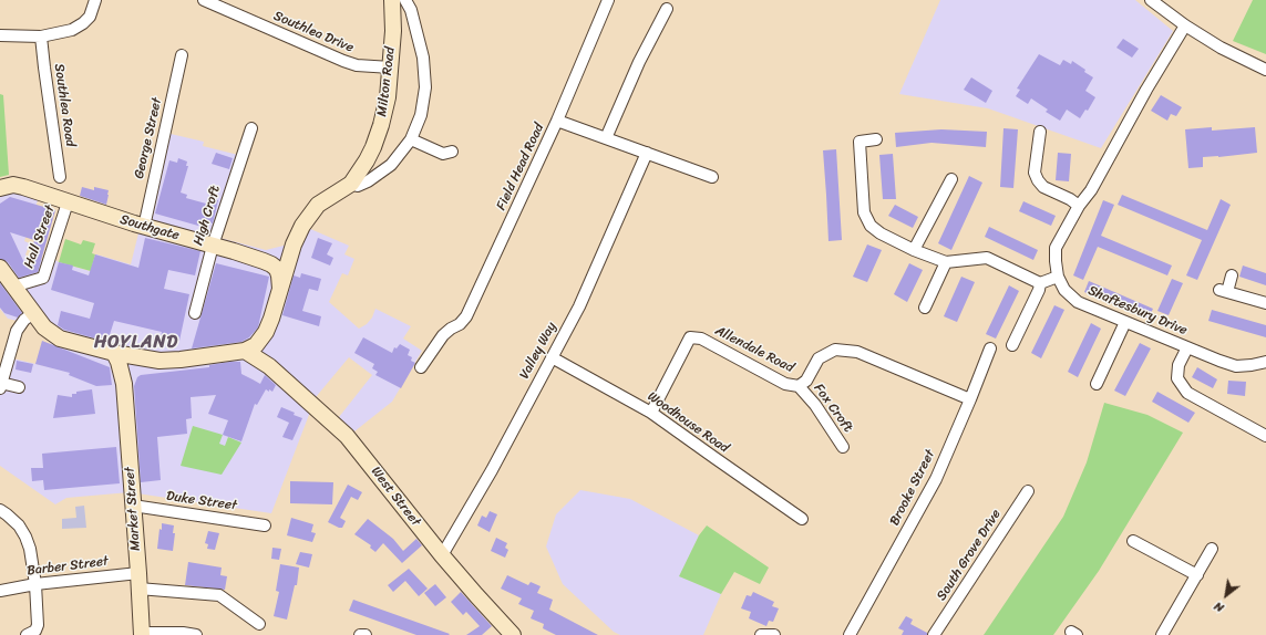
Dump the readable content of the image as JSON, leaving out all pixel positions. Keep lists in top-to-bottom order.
{
  "streets": {
    "main road": [
      "Milton Road",
      "Southgate",
      "West Street",
      "Market Street"
    ],
    "street": [
      "Southlea Drive",
      "Southlea Road",
      "George Street",
      "Field Head Road",
      "High Croft",
      "Hall Street",
      "Shaftesbury Drive",
      "Allendale Road",
      "Valley Way",
      "Fox Croft",
      "Woodhouse Road",
      "Brooke Street",
      "Duke Street",
      "South Grove Drive",
      "Barber Street"
    ]
  },
  "crossings": [
    ["Southlea Drive", "Milton Road"],
    ["Milton Road", "Southgate"],
    ["George Street", "Southgate"],
    ["High Croft", "Southgate"],
    ["Southgate", "Hall Street"],
    ["Allendale Road", "Fox Croft"],
    ["Allendale Road", "Woodhouse Road"],
    ["Allendale Road", "Brooke Street"],
    ["Valley Way", "Woodhouse Road"],
    ["Valley Way", "West Street"],
    ["Duke Street", "Market Street"],
    ["Market Street", "Barber Street"]
  ],
  "districts": ["HOYLAND"],
  "north": "bottom left"
}
